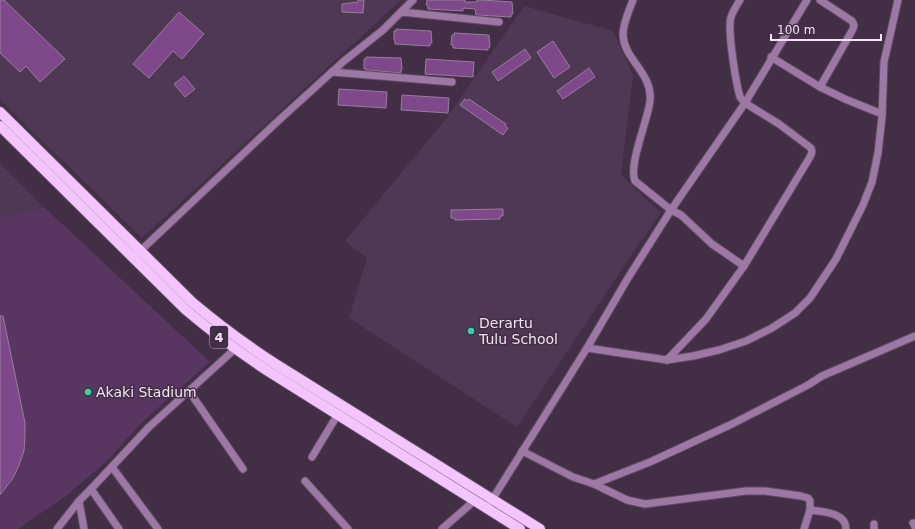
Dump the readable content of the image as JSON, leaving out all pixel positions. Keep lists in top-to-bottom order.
{
  "streets": {
    "main road": ["4"]
  },
  "places": ["Derartu Tulu School", "Akaki Stadium"],
  "scale_bar": "100 m"
}
